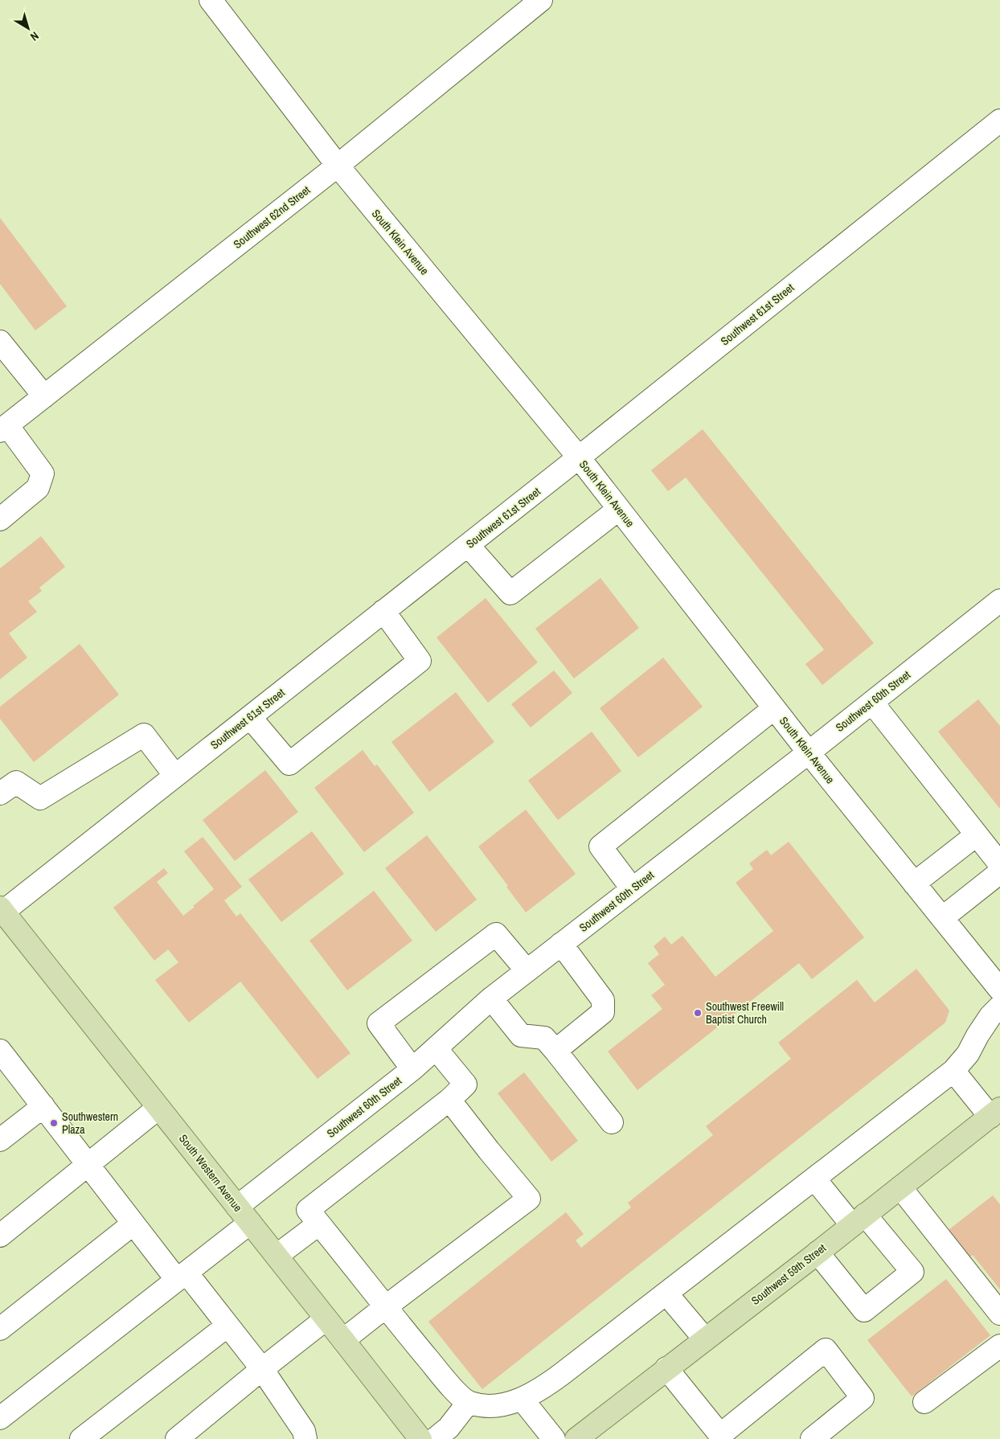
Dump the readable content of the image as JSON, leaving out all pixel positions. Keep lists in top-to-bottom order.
{
  "streets": {
    "main road": ["South Western Avenue", "Southwest 59th Street"],
    "street": [
      "Southwest 62nd Street",
      "South Klein Avenue",
      "Southwest 61st Street",
      "Southwest 60th Street"
    ]
  },
  "crossings": [
    ["Southwest 62nd Street", "South Klein Avenue"],
    ["South Klein Avenue", "Southwest 61st Street"],
    ["South Klein Avenue", "Southwest 60th Street"],
    ["Southwest 61st Street", "South Western Avenue"],
    ["Southwest 60th Street", "South Western Avenue"]
  ],
  "places": ["Southwest Freewill Baptist Church", "Southwestern Plaza"],
  "north": "bottom right"
}
